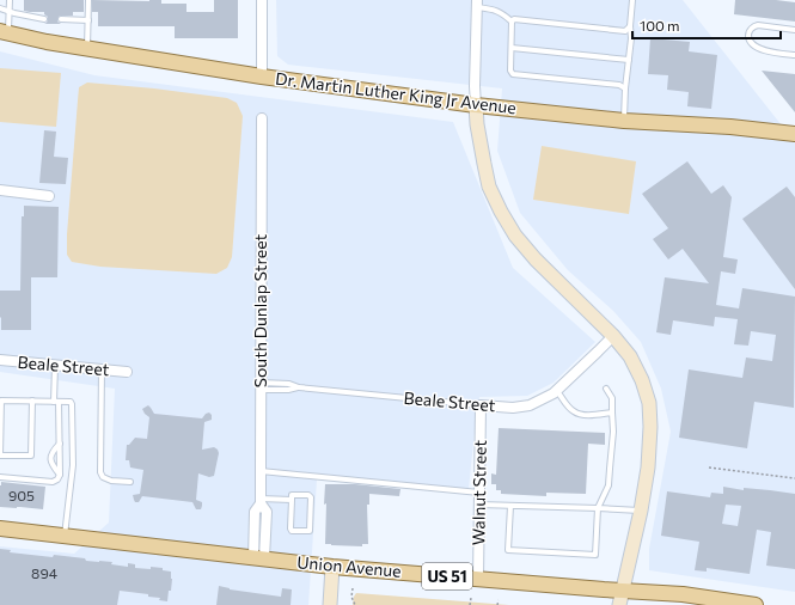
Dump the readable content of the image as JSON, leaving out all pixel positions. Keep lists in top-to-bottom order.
{
  "streets": {
    "main road": ["Dr. Martin Luther King Jr Avenue", "Union Avenue", "US 51"],
    "street": ["South Dunlap Street", "Beale Street", "Walnut Street"]
  },
  "crossings": [
    ["South Dunlap Street", "Beale Street"],
    ["South Dunlap Street", "Union Avenue"],
    ["Beale Street", "Walnut Street"],
    ["Walnut Street", "Union Avenue"]
  ],
  "house_numbers": ["905", "894"],
  "scale_bar": "100 m"
}
